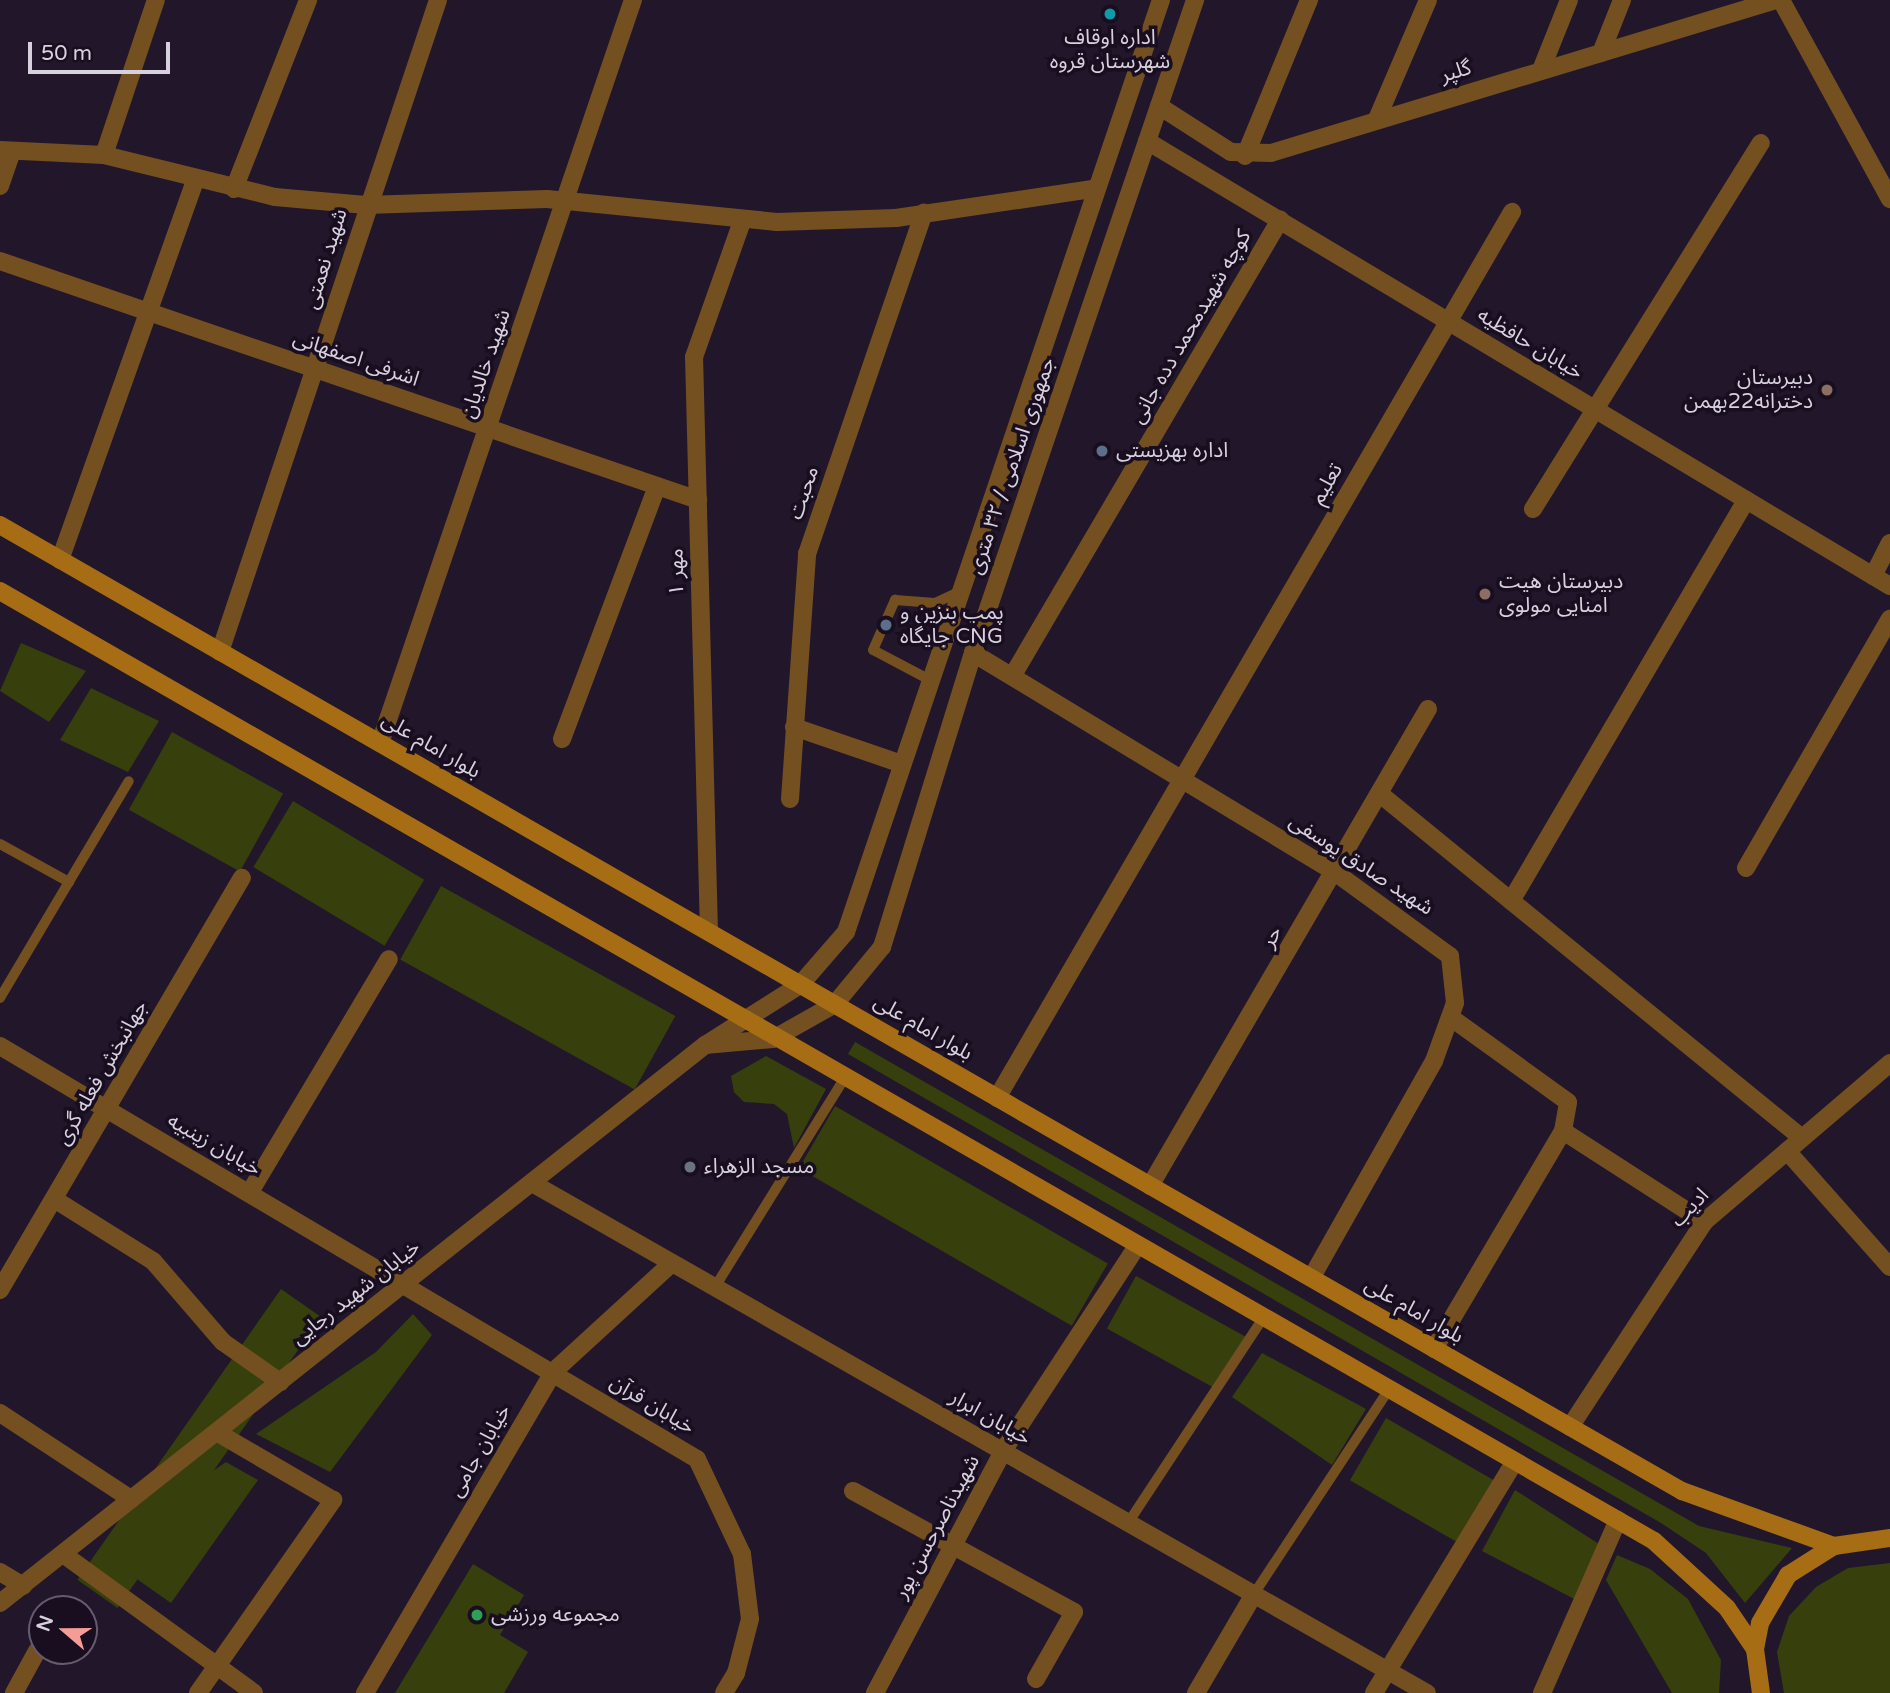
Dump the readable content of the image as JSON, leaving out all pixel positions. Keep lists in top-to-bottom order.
{
  "streets": {
    "main road": ["بلوار امام علی"],
    "street": [
      "گلپر",
      "شهید نعمتی",
      "کوچه شهیدمحمد دده جانی",
      "خیابان حافظیه",
      "اشرفی اصفهانی",
      "شهید خالدیان",
      "جمهوری اسلامی / ۳۲ متری",
      "تعلیم",
      "محبت",
      "مهر ۱",
      "شهید صادق یوسفی",
      "حر",
      "جهانبخش فعله گری",
      "خیابان زینبیه",
      "ادیب",
      "خیابان شهید رجایی",
      "خیابان قرآن",
      "خیابان ابرار",
      "خیابان جامی",
      "شهیدناصرحسن پور"
    ]
  },
  "crossings": [
    ["شهید نعمتی", "اشرفی اصفهانی"],
    ["شهید نعمتی", "بلوار امام علی"],
    ["کوچه شهیدمحمد دده جانی", "خیابان حافظیه"],
    ["کوچه شهیدمحمد دده جانی", "شهید صادق یوسفی"],
    ["خیابان حافظیه", "جمهوری اسلامی / ۳۲ متری"],
    ["خیابان حافظیه", "تعلیم"],
    ["اشرفی اصفهانی", "شهید خالدیان"],
    ["اشرفی اصفهانی", "مهر ۱"],
    ["شهید خالدیان", "بلوار امام علی"],
    ["جمهوری اسلامی / ۳۲ متری", "بلوار امام علی"],
    ["جمهوری اسلامی / ۳۲ متری", "شهید صادق یوسفی"],
    ["جمهوری اسلامی / ۳۲ متری", "خیابان شهید رجایی"],
    ["تعلیم", "بلوار امام علی"],
    ["تعلیم", "شهید صادق یوسفی"],
    ["مهر ۱", "بلوار امام علی"],
    ["بلوار امام علی", "شهید صادق یوسفی"],
    ["بلوار امام علی", "حر"],
    ["بلوار امام علی", "ادیب"],
    ["شهید صادق یوسفی", "حر"],
    ["جهانبخش فعله گری", "خیابان زینبیه"],
    ["خیابان زینبیه", "خیابان شهید رجایی"],
    ["خیابان زینبیه", "خیابان قرآن"],
    ["خیابان شهید رجایی", "خیابان قرآن"],
    ["خیابان شهید رجایی", "خیابان ابرار"],
    ["خیابان قرآن", "خیابان جامی"],
    ["خیابان ابرار", "خیابان جامی"],
    ["خیابان ابرار", "شهیدناصرحسن پور"]
  ],
  "places": [
    "اداره اوقاف شهرستان قروه",
    "دبیرستان دخترانه22بهمن",
    "اداره بهزیستی",
    "دبیرستان هیت امنایی مولوی",
    "پمپ بنزین و جایگاه CNG",
    "مسجد الزهراء",
    "مجموعه ورزشی"
  ],
  "scale_bar": "50 m",
  "north": "left"
}
